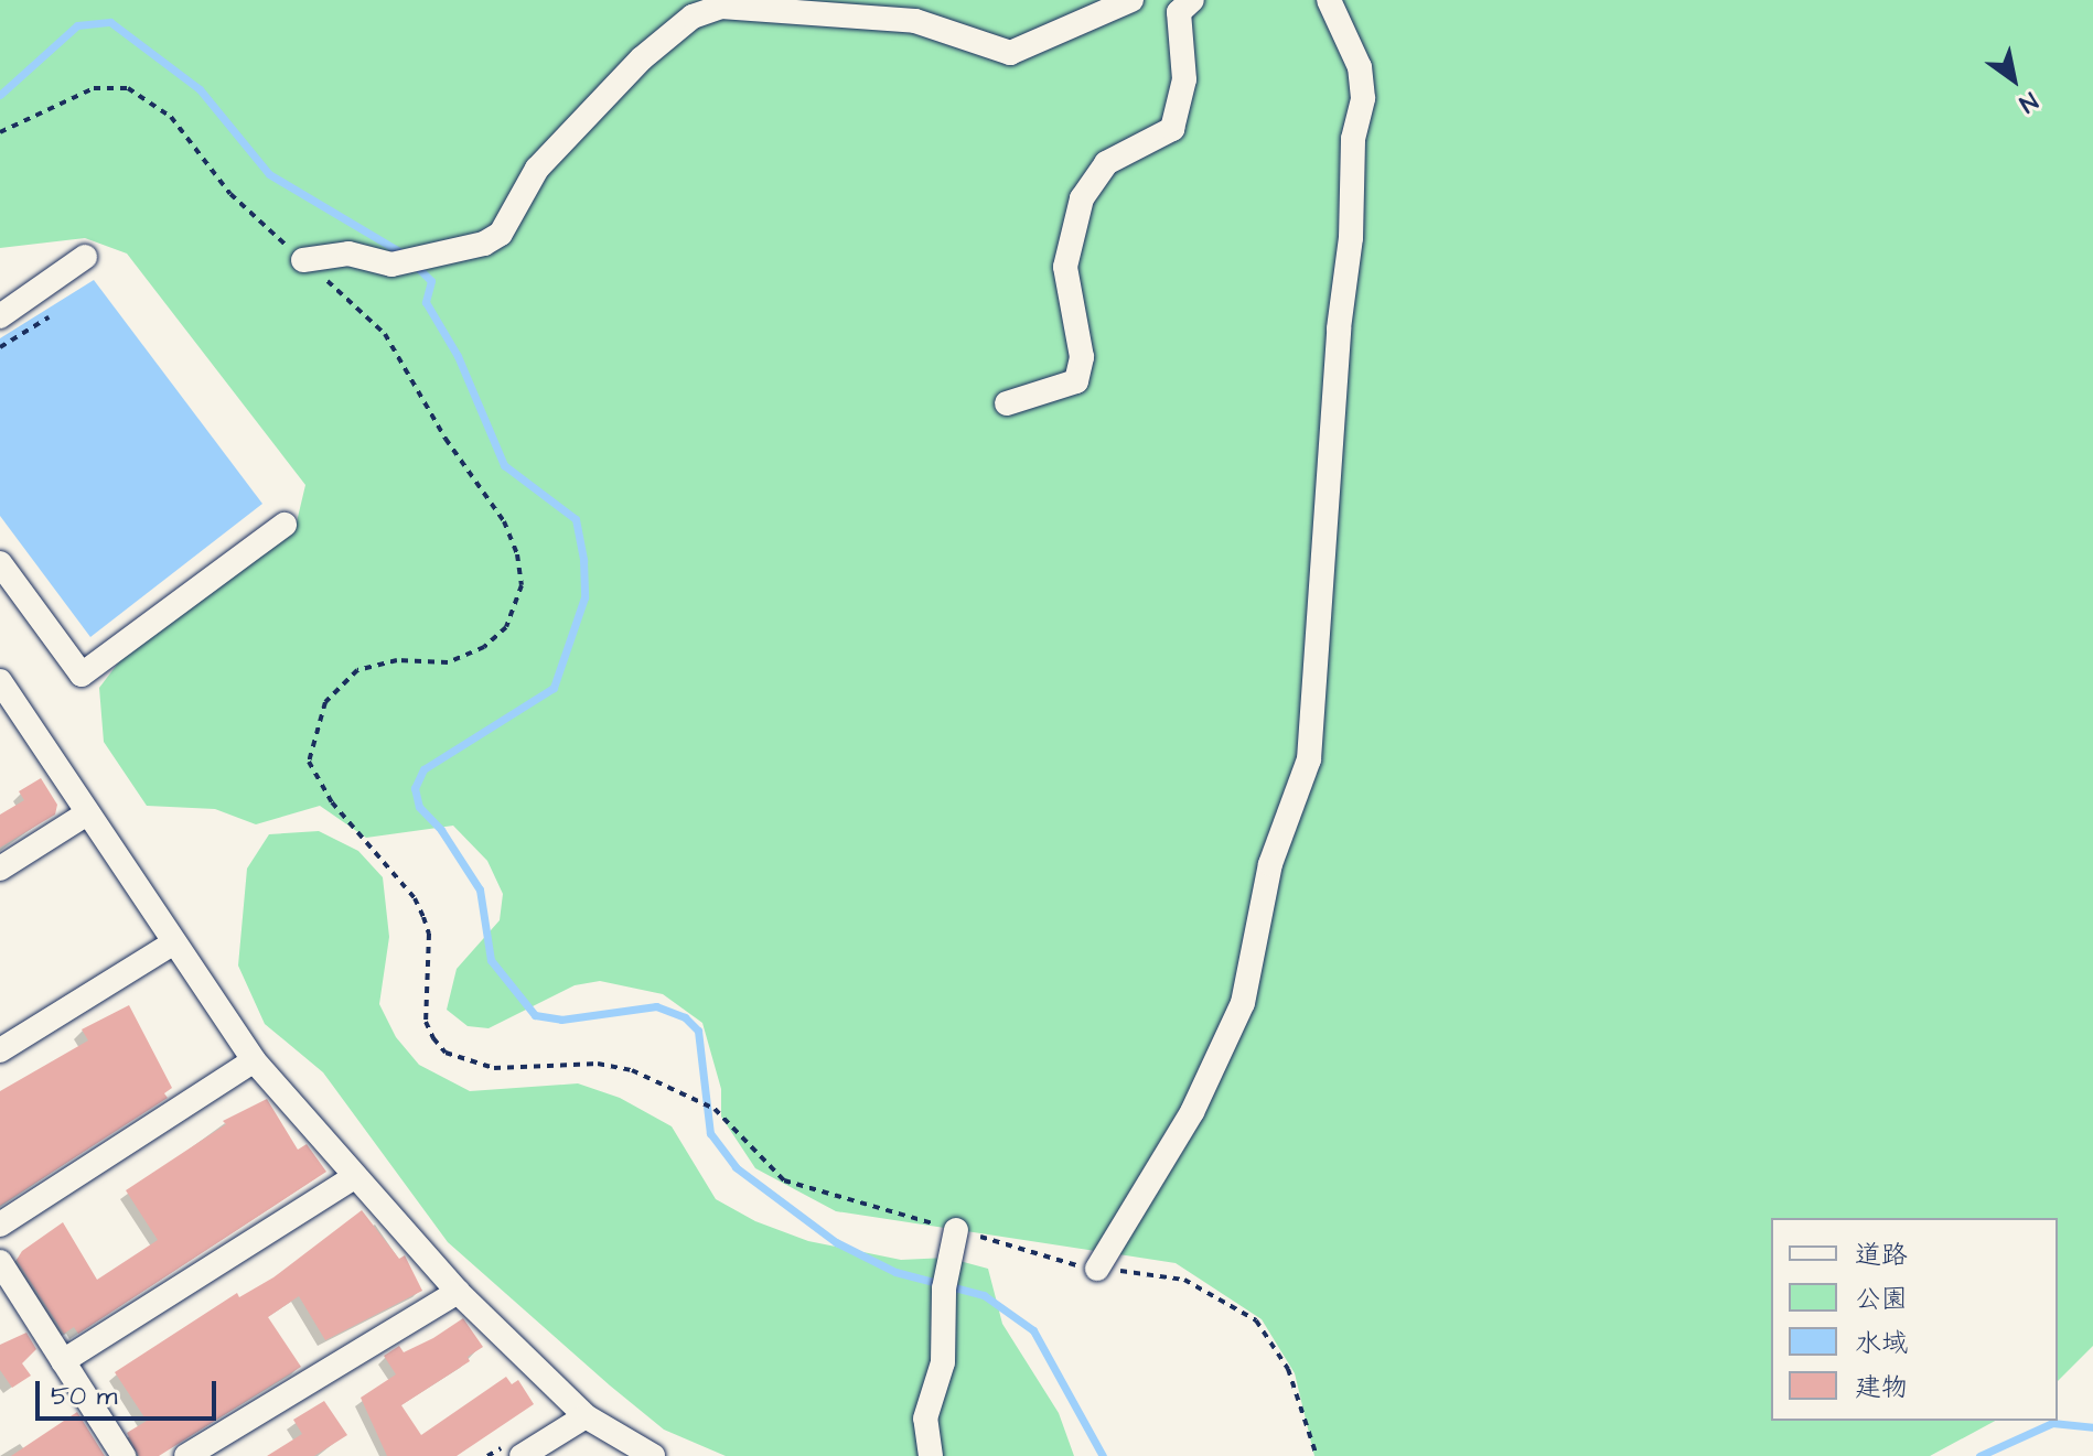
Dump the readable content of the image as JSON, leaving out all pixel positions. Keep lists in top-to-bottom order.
{
  "legend": [
    "道路",
    "公園",
    "水域",
    "建物"
  ],
  "scale_bar": "50 m",
  "north": "bottom right"
}
